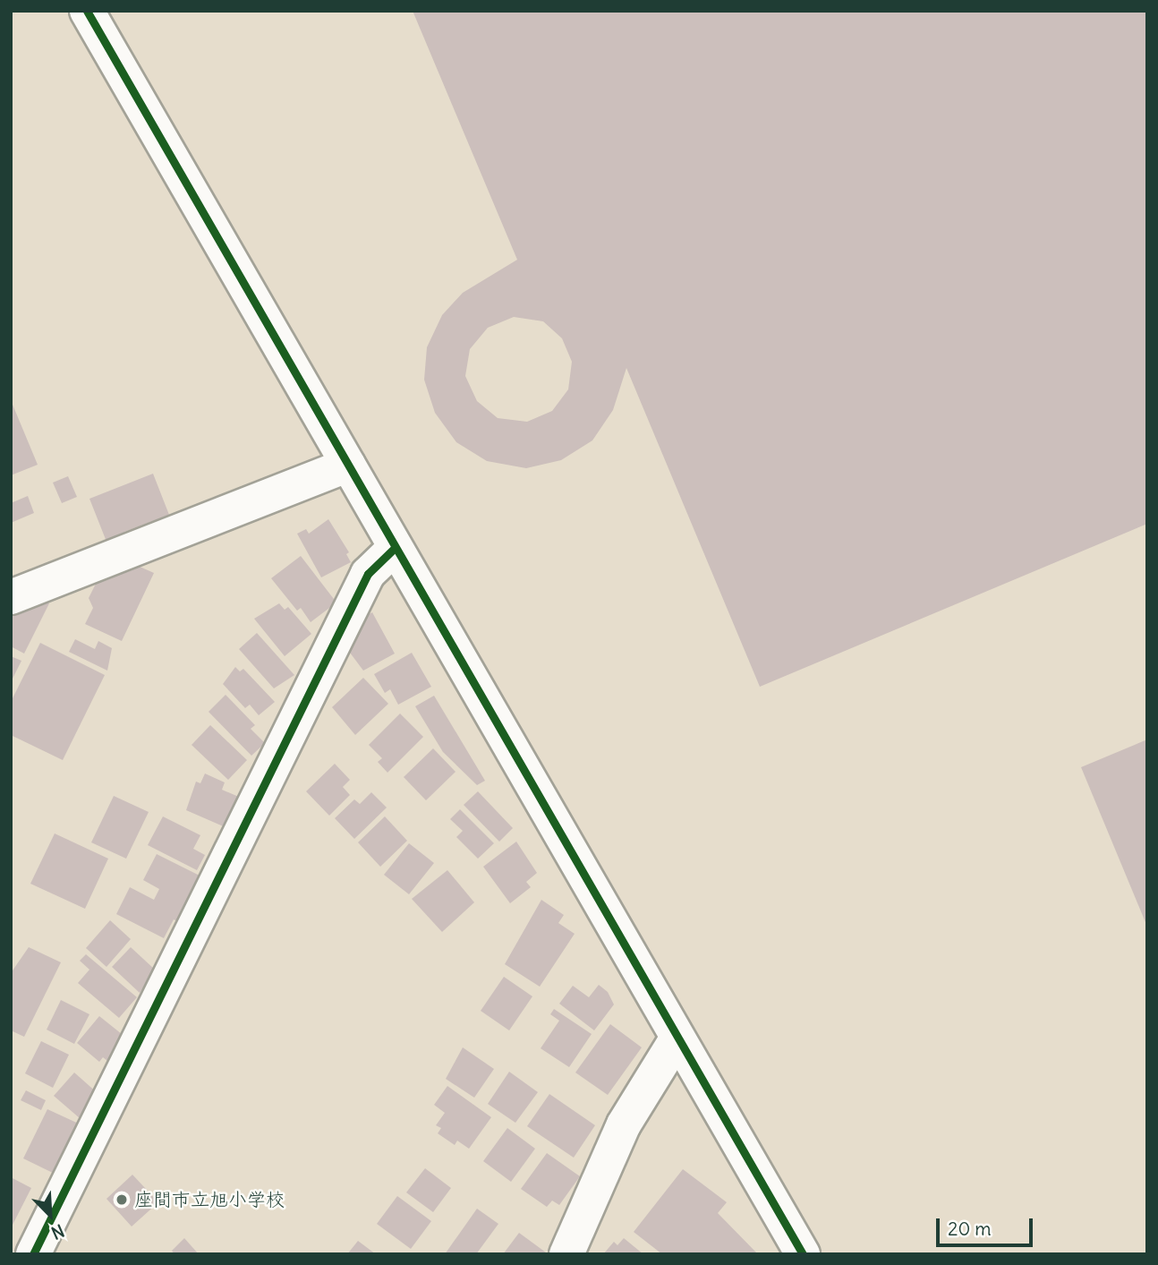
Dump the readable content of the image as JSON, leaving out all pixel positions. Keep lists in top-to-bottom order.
{
  "places": ["座間市立旭小学校"],
  "scale_bar": "20 m",
  "north": "bottom right"
}
